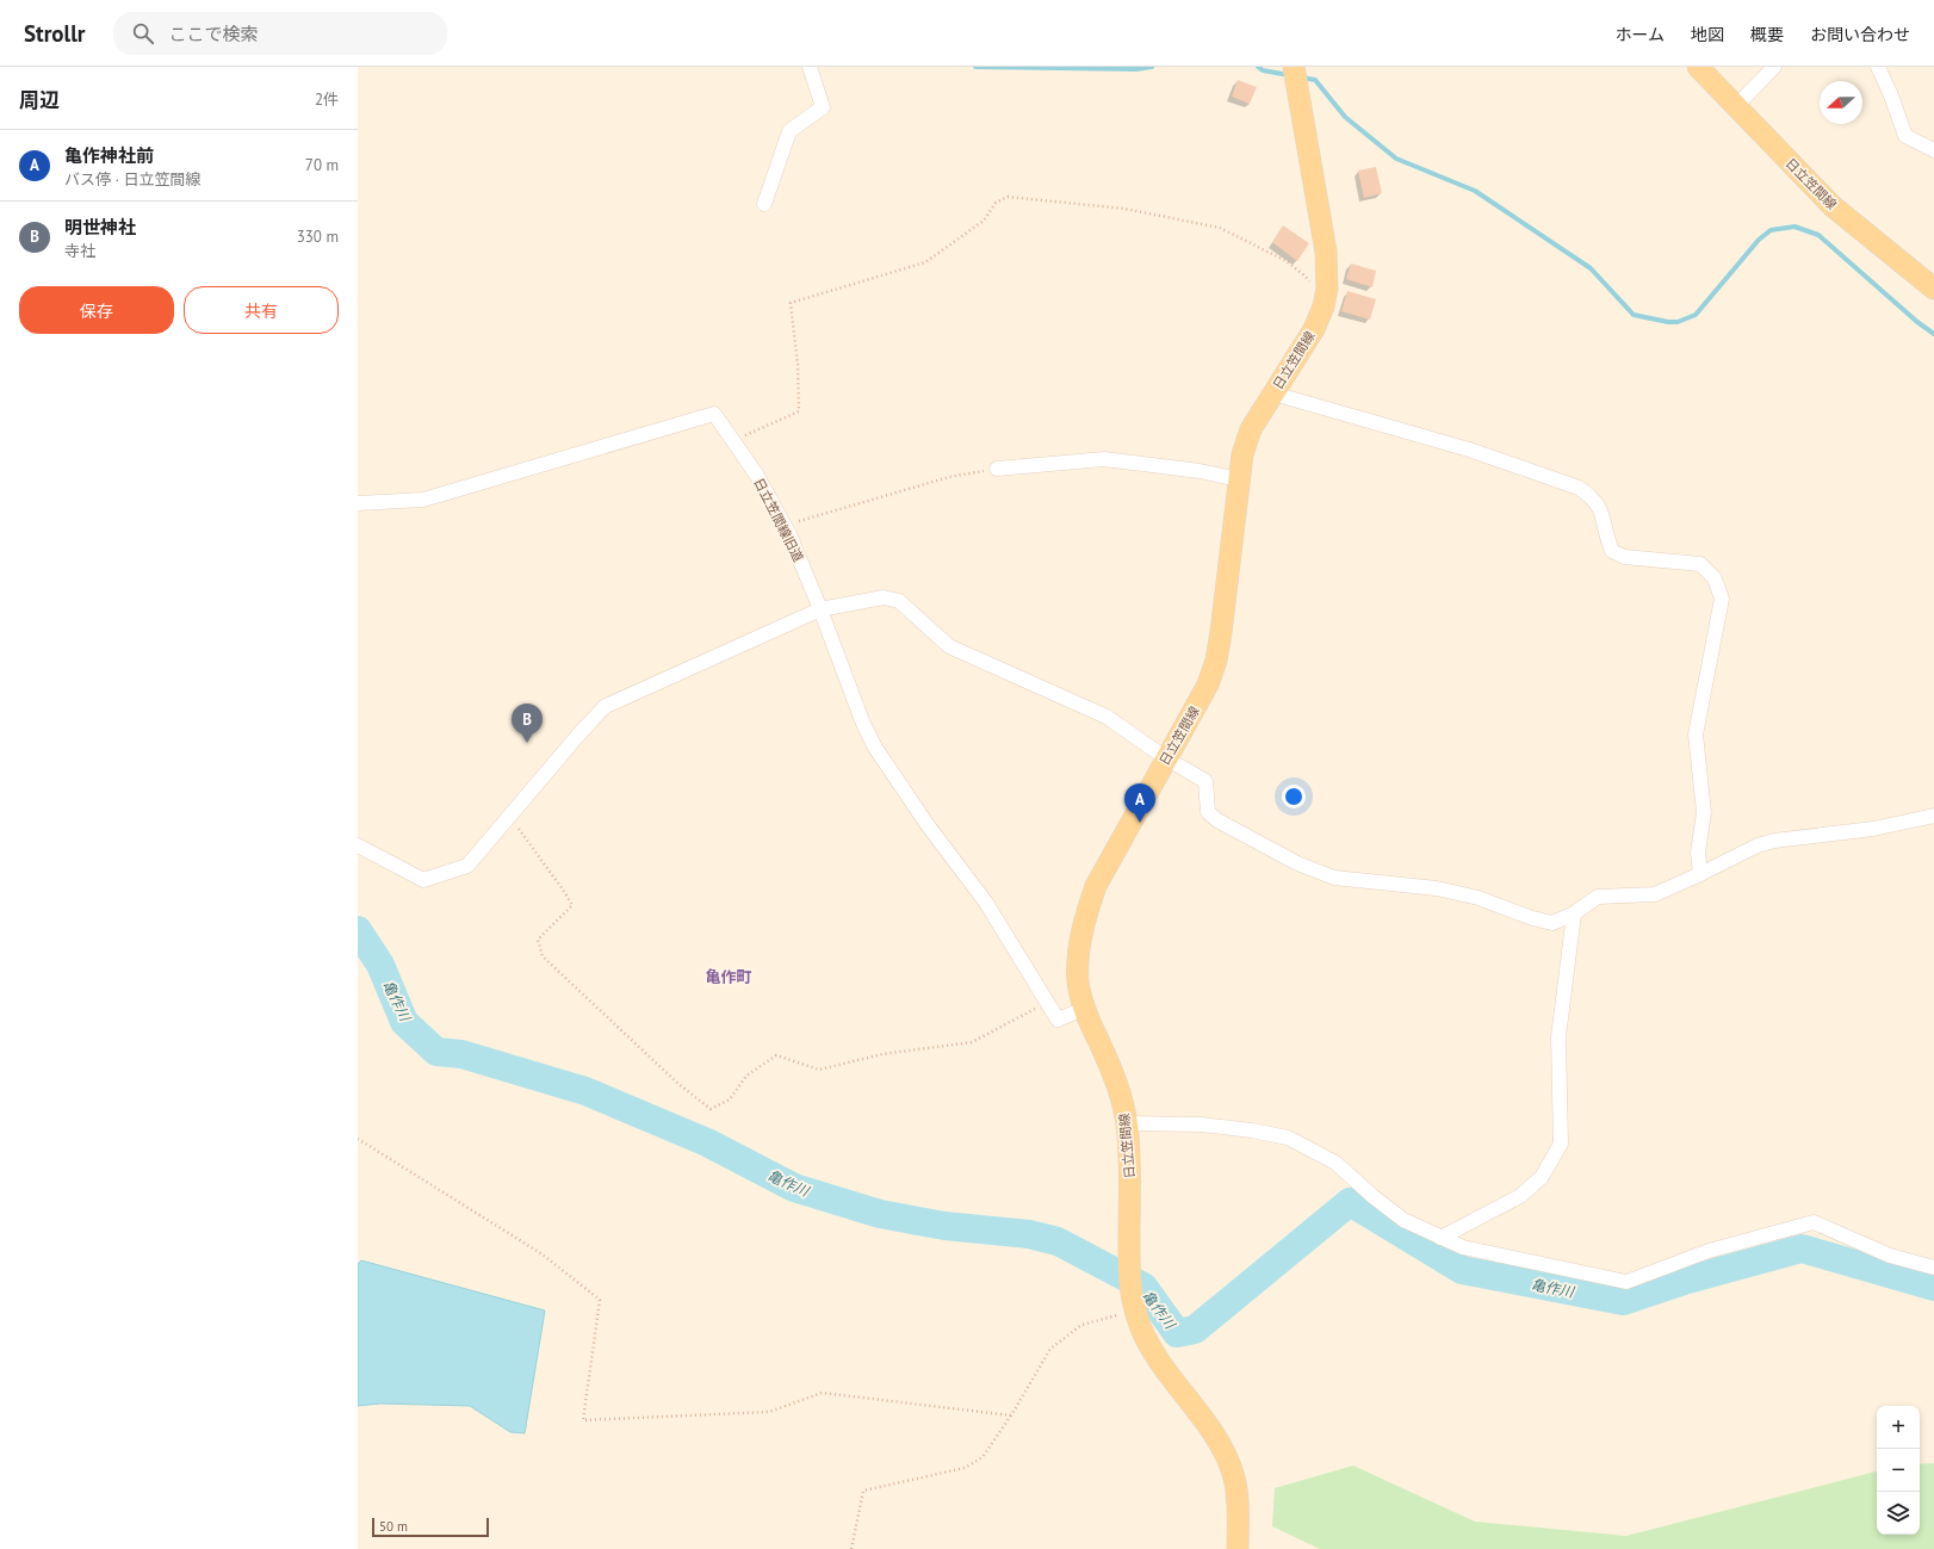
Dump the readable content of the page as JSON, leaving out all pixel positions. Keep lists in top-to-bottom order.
{
  "streets": {
    "main road": ["日立笠間線"],
    "street": ["日立笠間線旧道"]
  },
  "crossings": [
    ["日立笠間線", "日立笠間線旧道"]
  ],
  "districts": ["亀作町"],
  "water": ["亀作川"],
  "scale_bar": "50 m",
  "north": "left",
  "page": {
    "header": "Strollr",
    "search": "ここで検索",
    "nav": [
      "ホーム",
      "地図",
      "概要",
      "お問い合わせ"
    ],
    "heading": ["周辺", "2件"],
    "list": [
      {
        "mark": "A",
        "name": "亀作神社前",
        "note": "バス停 · 日立笠間線",
        "value": "70 m"
      },
      {
        "mark": "B",
        "name": "明世神社",
        "note": "寺社",
        "value": "330 m"
      }
    ],
    "buttons": ["保存", "共有"],
    "pins": ["B", "A"],
    "map_buttons": ["+", "−"],
    "scale": "50 m"
  }
}
